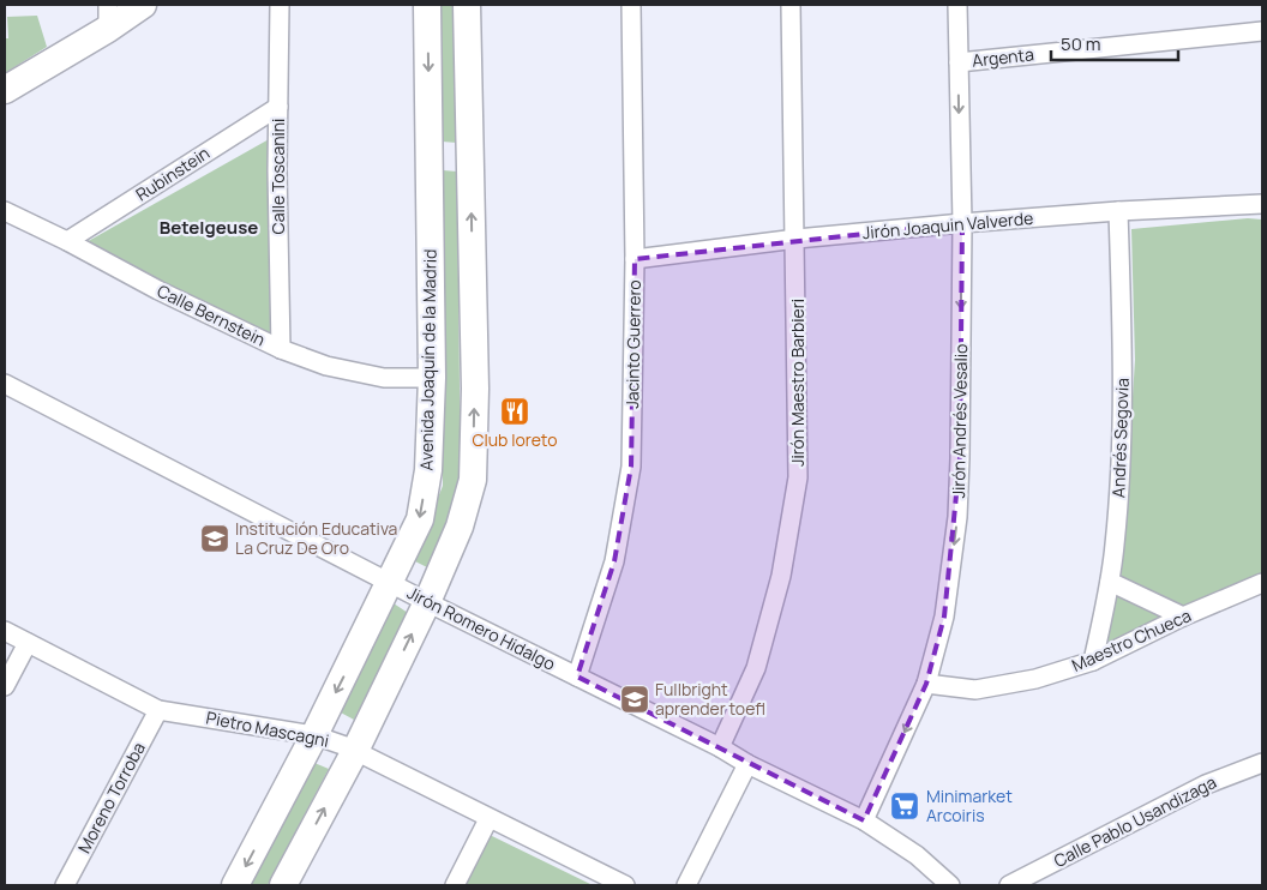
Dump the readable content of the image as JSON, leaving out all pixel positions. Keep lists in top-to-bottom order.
{
  "streets": {
    "street": [
      "Argenta",
      "Rubinstein",
      "Calle Toscanini",
      "Jirón Joaquin Valverde",
      "Calle Bernstein",
      "Jacinto Guerrero",
      "Avenida Joaquín de la Madrid",
      "Jirón Maestro Barbieri",
      "Jirón Andrés Vesalio",
      "Andrés Segovia",
      "Jirón Romero Hidalgo",
      "Maestro Chueca",
      "Pietro Mascagni",
      "Moreno Torroba",
      "Calle Pablo Usandizaga"
    ]
  },
  "crossings": [
    ["Argenta", "Jirón Andrés Vesalio"],
    ["Rubinstein", "Calle Toscanini"],
    ["Rubinstein", "Calle Bernstein"],
    ["Calle Toscanini", "Calle Bernstein"],
    ["Jirón Joaquin Valverde", "Jacinto Guerrero"],
    ["Jirón Joaquin Valverde", "Jirón Maestro Barbieri"],
    ["Jirón Joaquin Valverde", "Jirón Andrés Vesalio"],
    ["Jirón Joaquin Valverde", "Andrés Segovia"],
    ["Calle Bernstein", "Avenida Joaquín de la Madrid"],
    ["Jacinto Guerrero", "Jirón Romero Hidalgo"],
    ["Avenida Joaquín de la Madrid", "Jirón Romero Hidalgo"],
    ["Avenida Joaquín de la Madrid", "Pietro Mascagni"],
    ["Jirón Maestro Barbieri", "Jirón Romero Hidalgo"],
    ["Jirón Andrés Vesalio", "Jirón Romero Hidalgo"],
    ["Jirón Andrés Vesalio", "Maestro Chueca"],
    ["Andrés Segovia", "Maestro Chueca"],
    ["Pietro Mascagni", "Moreno Torroba"]
  ],
  "one_way": ["Jirón Andrés Vesalio"],
  "districts": ["Betelgeuse"],
  "places": {
    "restaurant": ["Club loreto"],
    "school or university": ["Institución Educativa La Cruz De Oro", "Fullbright aprender toefl"],
    "supermarket": ["Minimarket Arcoiris"]
  },
  "scale_bar": "50 m"
}
